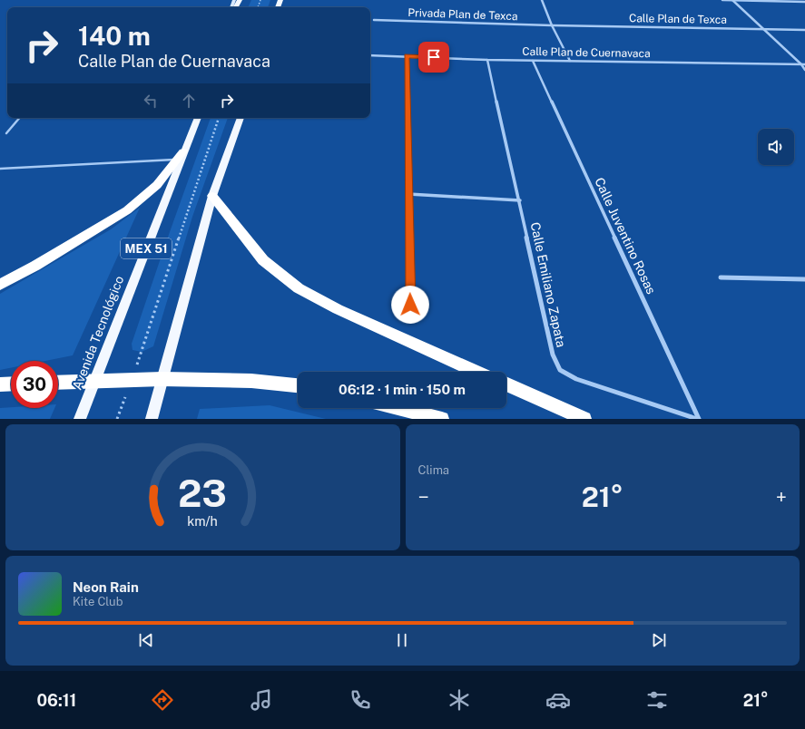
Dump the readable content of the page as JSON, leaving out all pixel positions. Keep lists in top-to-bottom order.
{
  "streets": {
    "main road": ["MEX 51", "Avenida Tecnológico"],
    "street": [
      "Privada Plan de Texca",
      "Calle Plan de Texca",
      "Calle Plan de Cuernavaca",
      "Calle Juventino Rosas",
      "Calle Emiliano Zapata"
    ]
  },
  "crossings": [
    ["Privada Plan de Texca", "Calle Plan de Texca"],
    ["Calle Plan de Cuernavaca", "Calle Juventino Rosas"],
    ["Calle Plan de Cuernavaca", "Calle Emiliano Zapata"],
    ["Calle Juventino Rosas", "Calle Emiliano Zapata"]
  ],
  "page": {
    "turn": ["140 m", "Calle Plan de Cuernavaca"],
    "limit": "30",
    "trip": "06:12 · 1 min · 150 m",
    "tile": "Clima",
    "heat": ["−", "21°", "+"],
    "song": ["Neon Rain", "Kite Club"],
    "tabs": ["06:11", "21°"],
    "gauge": ["23", "km/h"]
  }
}
